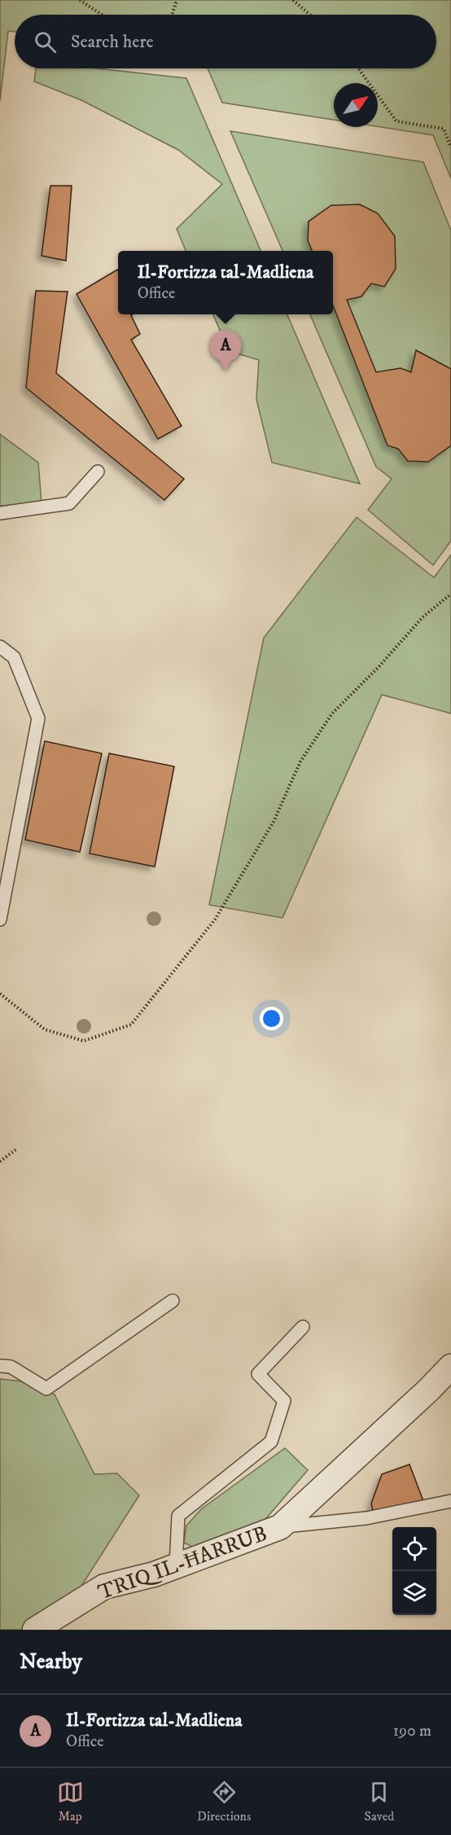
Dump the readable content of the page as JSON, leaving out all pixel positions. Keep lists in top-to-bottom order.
{
  "streets": {
    "street": ["TRIQ IL-ĦARRUB"]
  },
  "north": "top right",
  "page": {
    "search": "Search here",
    "popup": ["Il-Fortizza tal-Madliena", "Office"],
    "pins": "A",
    "heading": "Nearby",
    "list": [
      {
        "mark": "A",
        "name": "Il-Fortizza tal-Madliena",
        "note": "Office",
        "value": "190 m"
      }
    ],
    "nav": ["Map", "Directions", "Saved"]
  }
}
